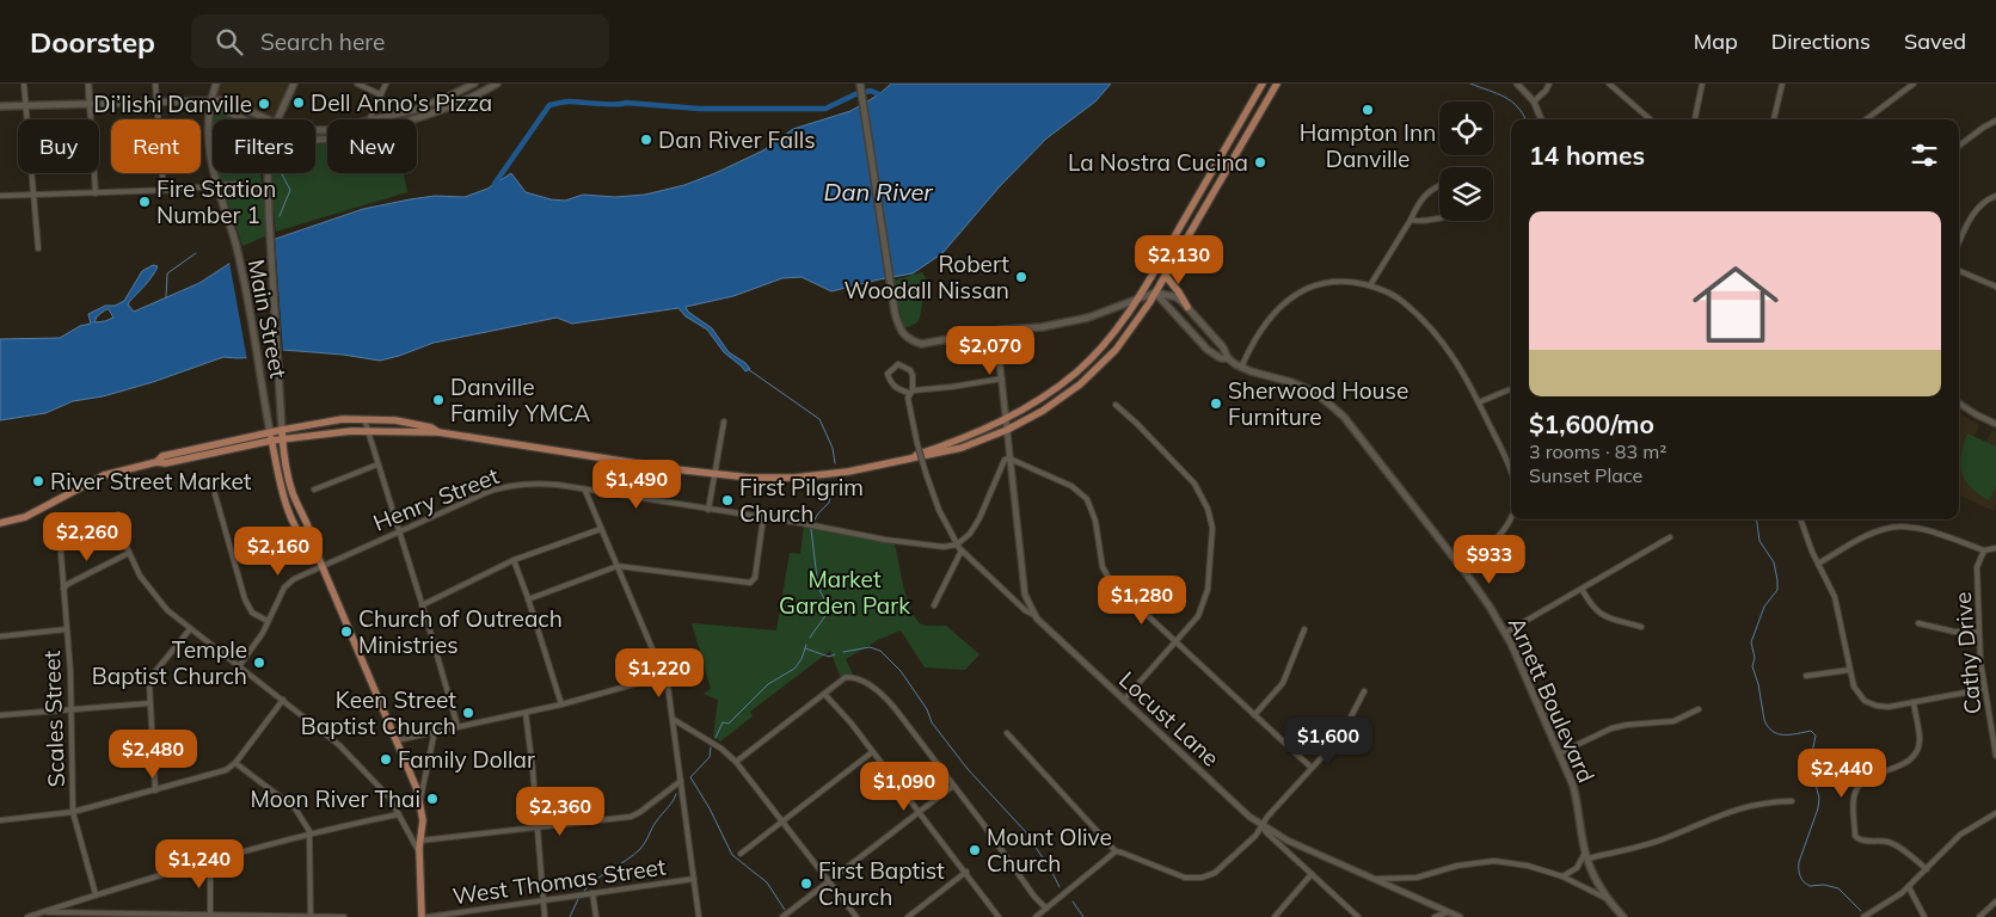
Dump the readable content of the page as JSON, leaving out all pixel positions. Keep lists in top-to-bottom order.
{
  "streets": {
    "main road": ["Main Street", "Arnett Boulevard"],
    "street": [
      "Henry Street",
      "Cathy Drive",
      "Scales Street",
      "Locust Lane",
      "West Thomas Street"
    ]
  },
  "water": ["Dan River"],
  "parks": ["Market Garden Park"],
  "places": [
    "Dell Anno's Pizza",
    "Di’lishi Danville",
    "Hampton Inn Danville",
    "Dan River Falls",
    "La Nostra Cucina",
    "Fire Station Number 1",
    "Robert Woodall Nissan",
    "Danville Family YMCA",
    "Sherwood House Furniture",
    "River Street Market",
    "First Pilgrim Church",
    "Church of Outreach Ministries",
    "Temple Baptist Church",
    "Keen Street Baptist Church",
    "Family Dollar",
    "Moon River Thai",
    "Mount Olive Church",
    "First Baptist Church"
  ],
  "page": {
    "header": "Doorstep",
    "search": "Search here",
    "nav": ["Map", "Directions", "Saved"],
    "chip": [
      "Buy",
      "Rent",
      "Filters",
      "New"
    ],
    "heading": "14 homes",
    "list": [
      {
        "name": "$1,600/mo",
        "note": "3 rooms · 83 m² · Sunset Place"
      }
    ],
    "price": [
      "$2,130",
      "$2,070",
      "$1,490",
      "$2,260",
      "$2,160",
      "$933",
      "$1,280",
      "$1,220",
      "$1,600",
      "$2,480",
      "$2,440",
      "$1,090",
      "$2,360",
      "$1,240"
    ]
  }
}
